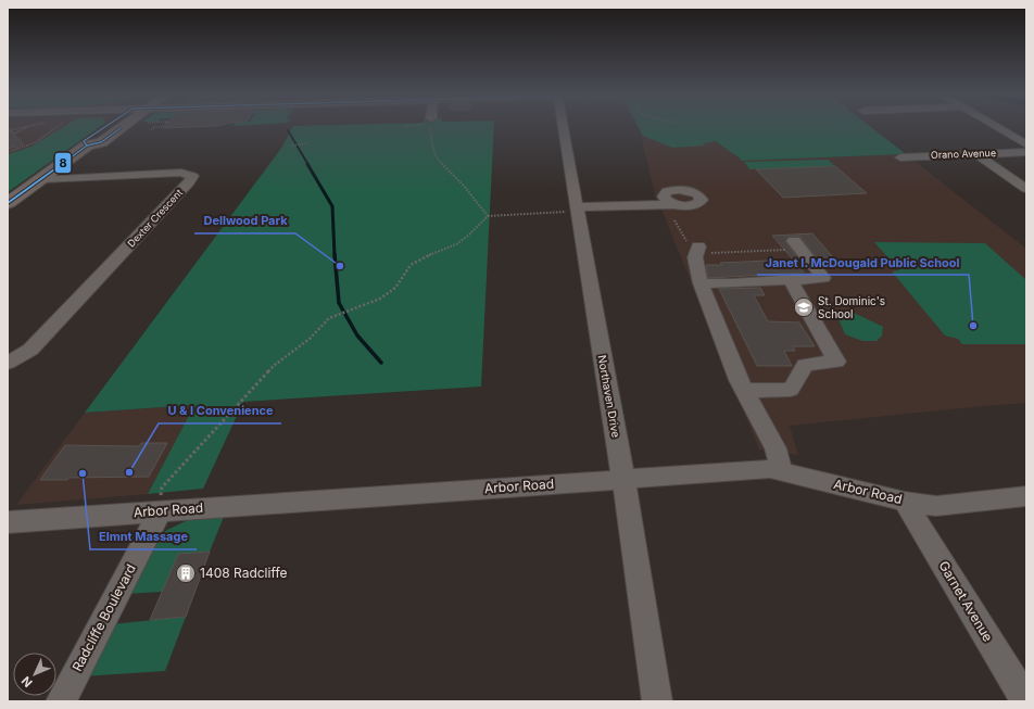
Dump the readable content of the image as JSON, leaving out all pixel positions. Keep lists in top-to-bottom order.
{
  "streets": {
    "street": [
      "Orano Avenue",
      "Dexter Crescent",
      "Northaven Drive",
      "Arbor Road",
      "Garnet Avenue",
      "Radcliffe Boulevard"
    ]
  },
  "crossings": [
    ["Northaven Drive", "Arbor Road"],
    ["Arbor Road", "Garnet Avenue"],
    ["Arbor Road", "Radcliffe Boulevard"]
  ],
  "places": {
    "other": [
      "Dellwood Park",
      "Janet I. McDougald Public School",
      "U & I Convenience",
      "Elmnt Massage"
    ],
    "school or university": ["St. Dominic's School"],
    "building": ["1408 Radcliffe"]
  },
  "lines": ["transit line 8"],
  "north": "bottom left"
}
